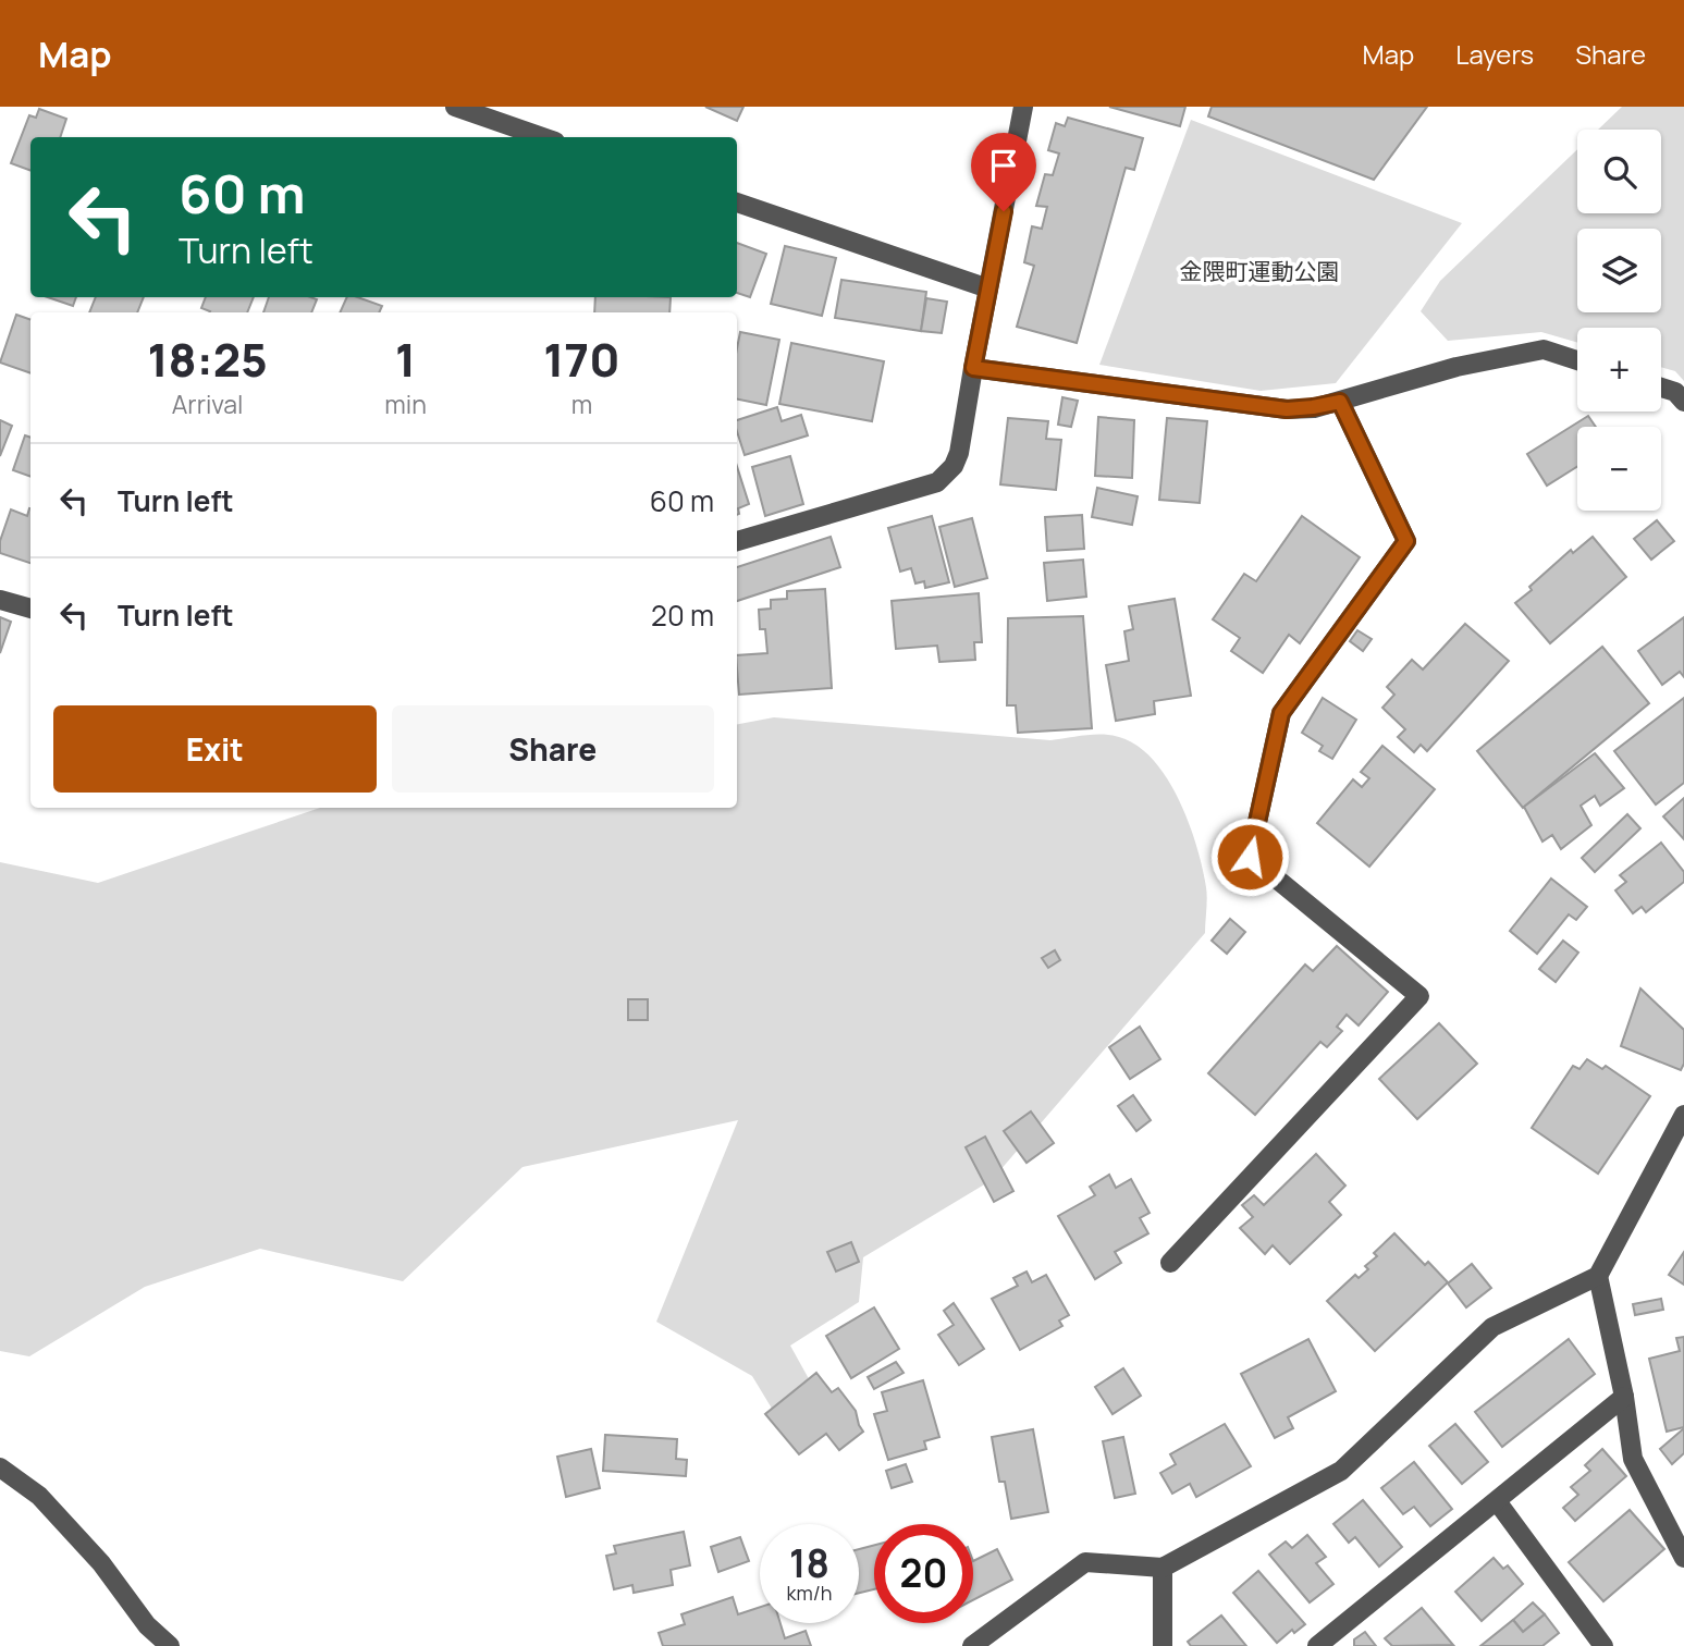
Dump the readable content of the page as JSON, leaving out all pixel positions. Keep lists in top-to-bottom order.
{
  "parks": ["金隈町運動公園"],
  "page": {
    "header": "Map",
    "nav": ["Map", "Layers", "Share"],
    "map_buttons": ["+", "−"],
    "turn": ["60 m", "Turn left"],
    "eta": [
      "18:25",
      "Arrival",
      "1",
      "min",
      "170",
      "m"
    ],
    "list": [
      {
        "name": "Turn left",
        "value": "60 m"
      },
      {
        "name": "Turn left",
        "value": "20 m"
      }
    ],
    "buttons": ["Exit", "Share"],
    "speed": "18 km/h",
    "limit": "20"
  }
}
